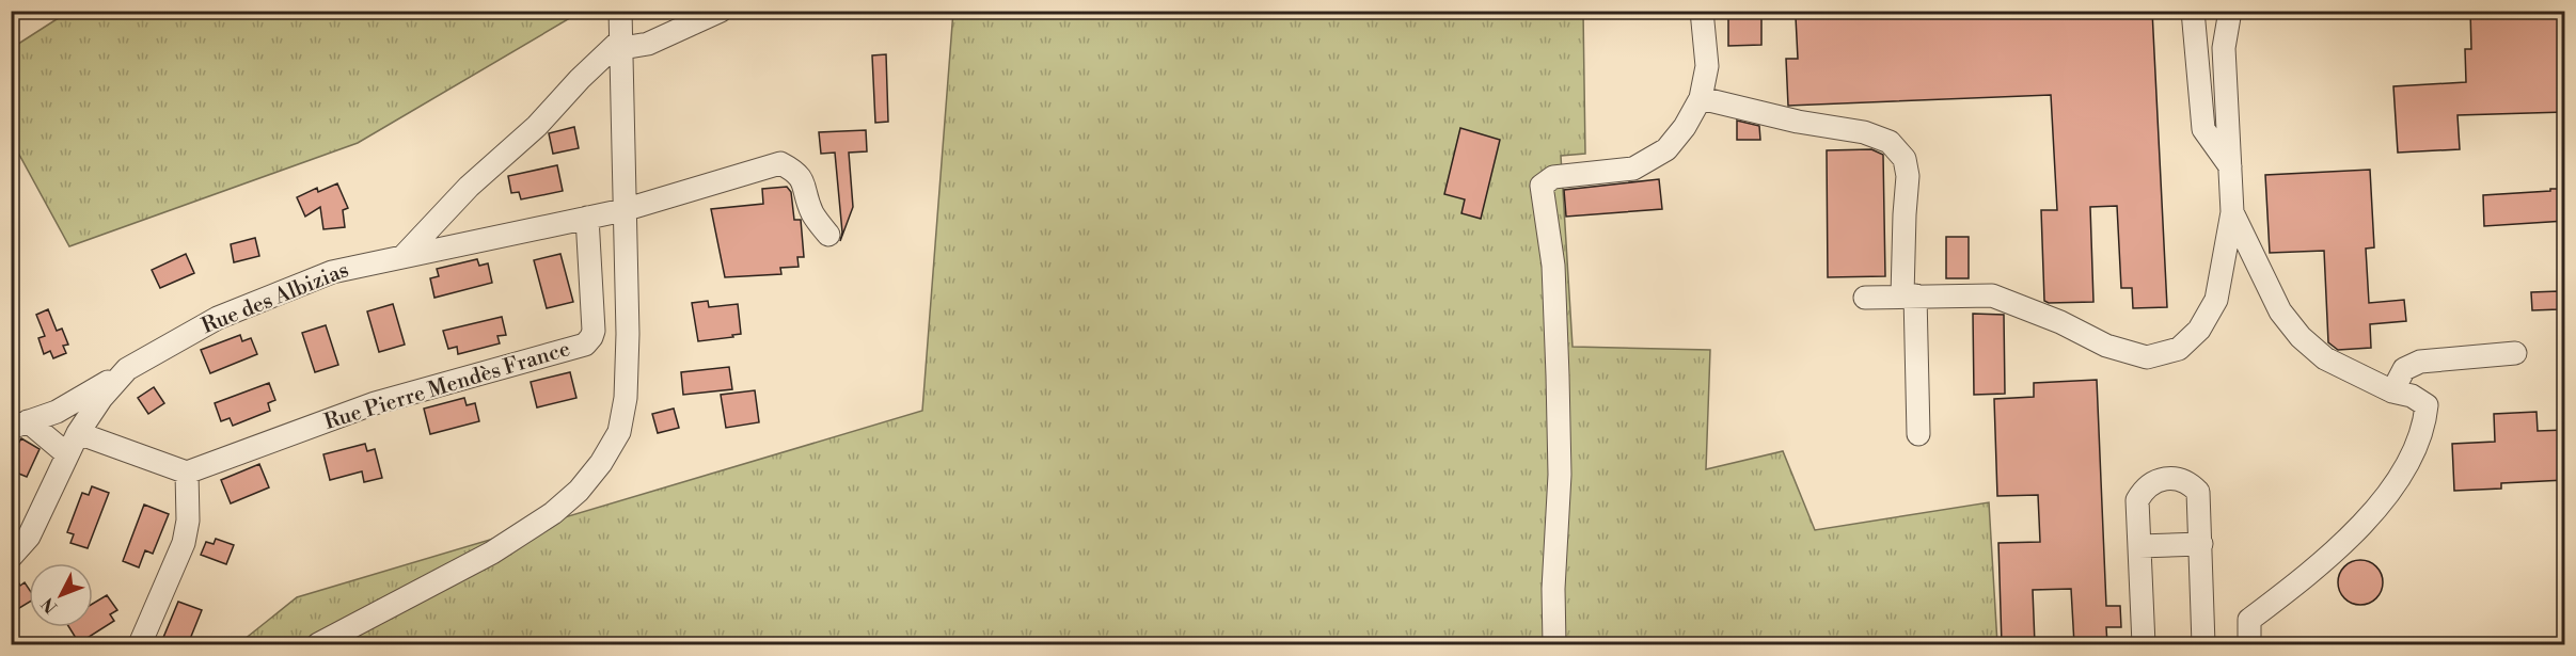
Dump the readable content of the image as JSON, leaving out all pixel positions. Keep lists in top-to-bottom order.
{
  "streets": {
    "street": ["Rue des Albizias", "Rue Pierre Mendès France"]
  },
  "crossings": [
    ["Rue des Albizias", "Rue Pierre Mendès France"]
  ],
  "north": "bottom left"
}
